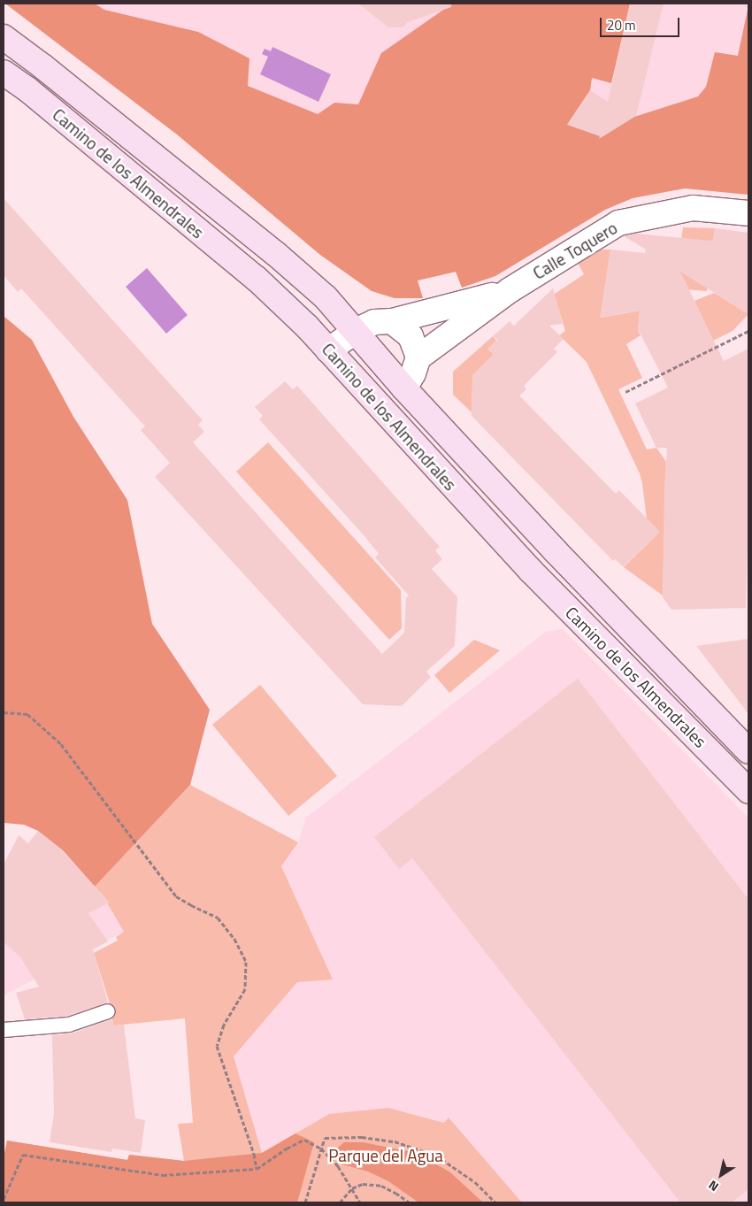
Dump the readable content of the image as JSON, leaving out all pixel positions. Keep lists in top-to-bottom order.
{
  "streets": {
    "main road": ["Camino de los Almendrales"],
    "street": ["Calle Toquero"]
  },
  "crossings": [
    ["Camino de los Almendrales", "Calle Toquero"]
  ],
  "parks": ["Parque del Agua"],
  "scale_bar": "20 m",
  "north": "bottom left"
}
